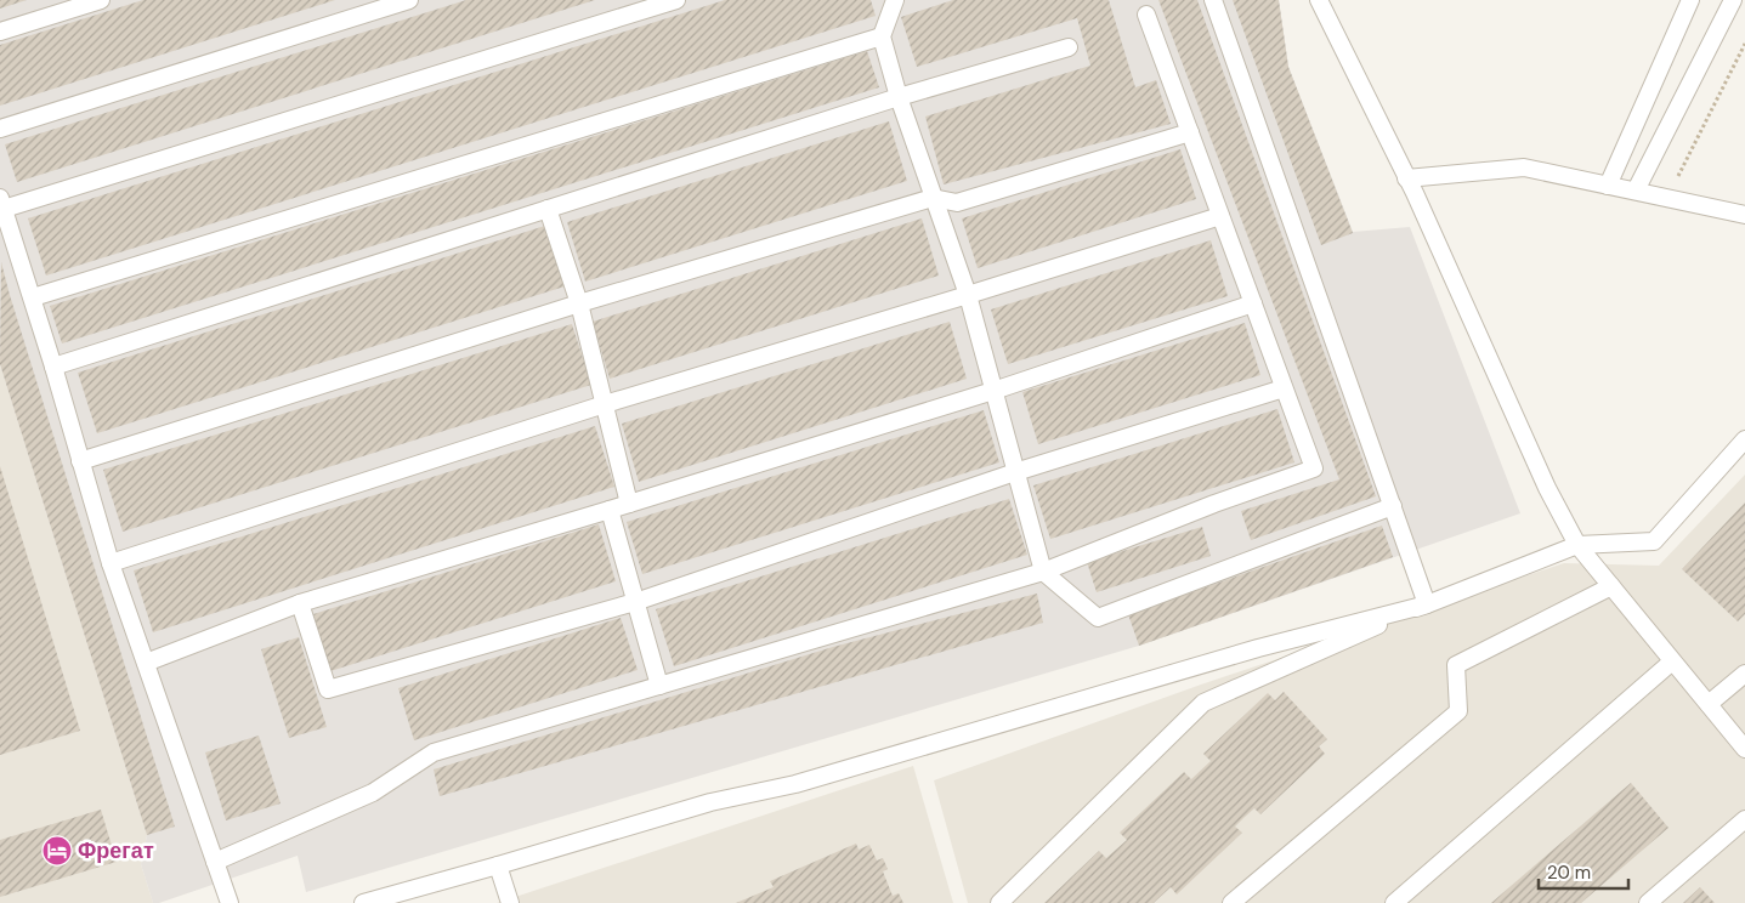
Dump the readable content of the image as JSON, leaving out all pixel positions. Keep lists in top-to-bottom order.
{
  "places": {
    "hotel": ["Фрегат"]
  },
  "scale_bar": "20 m"
}
